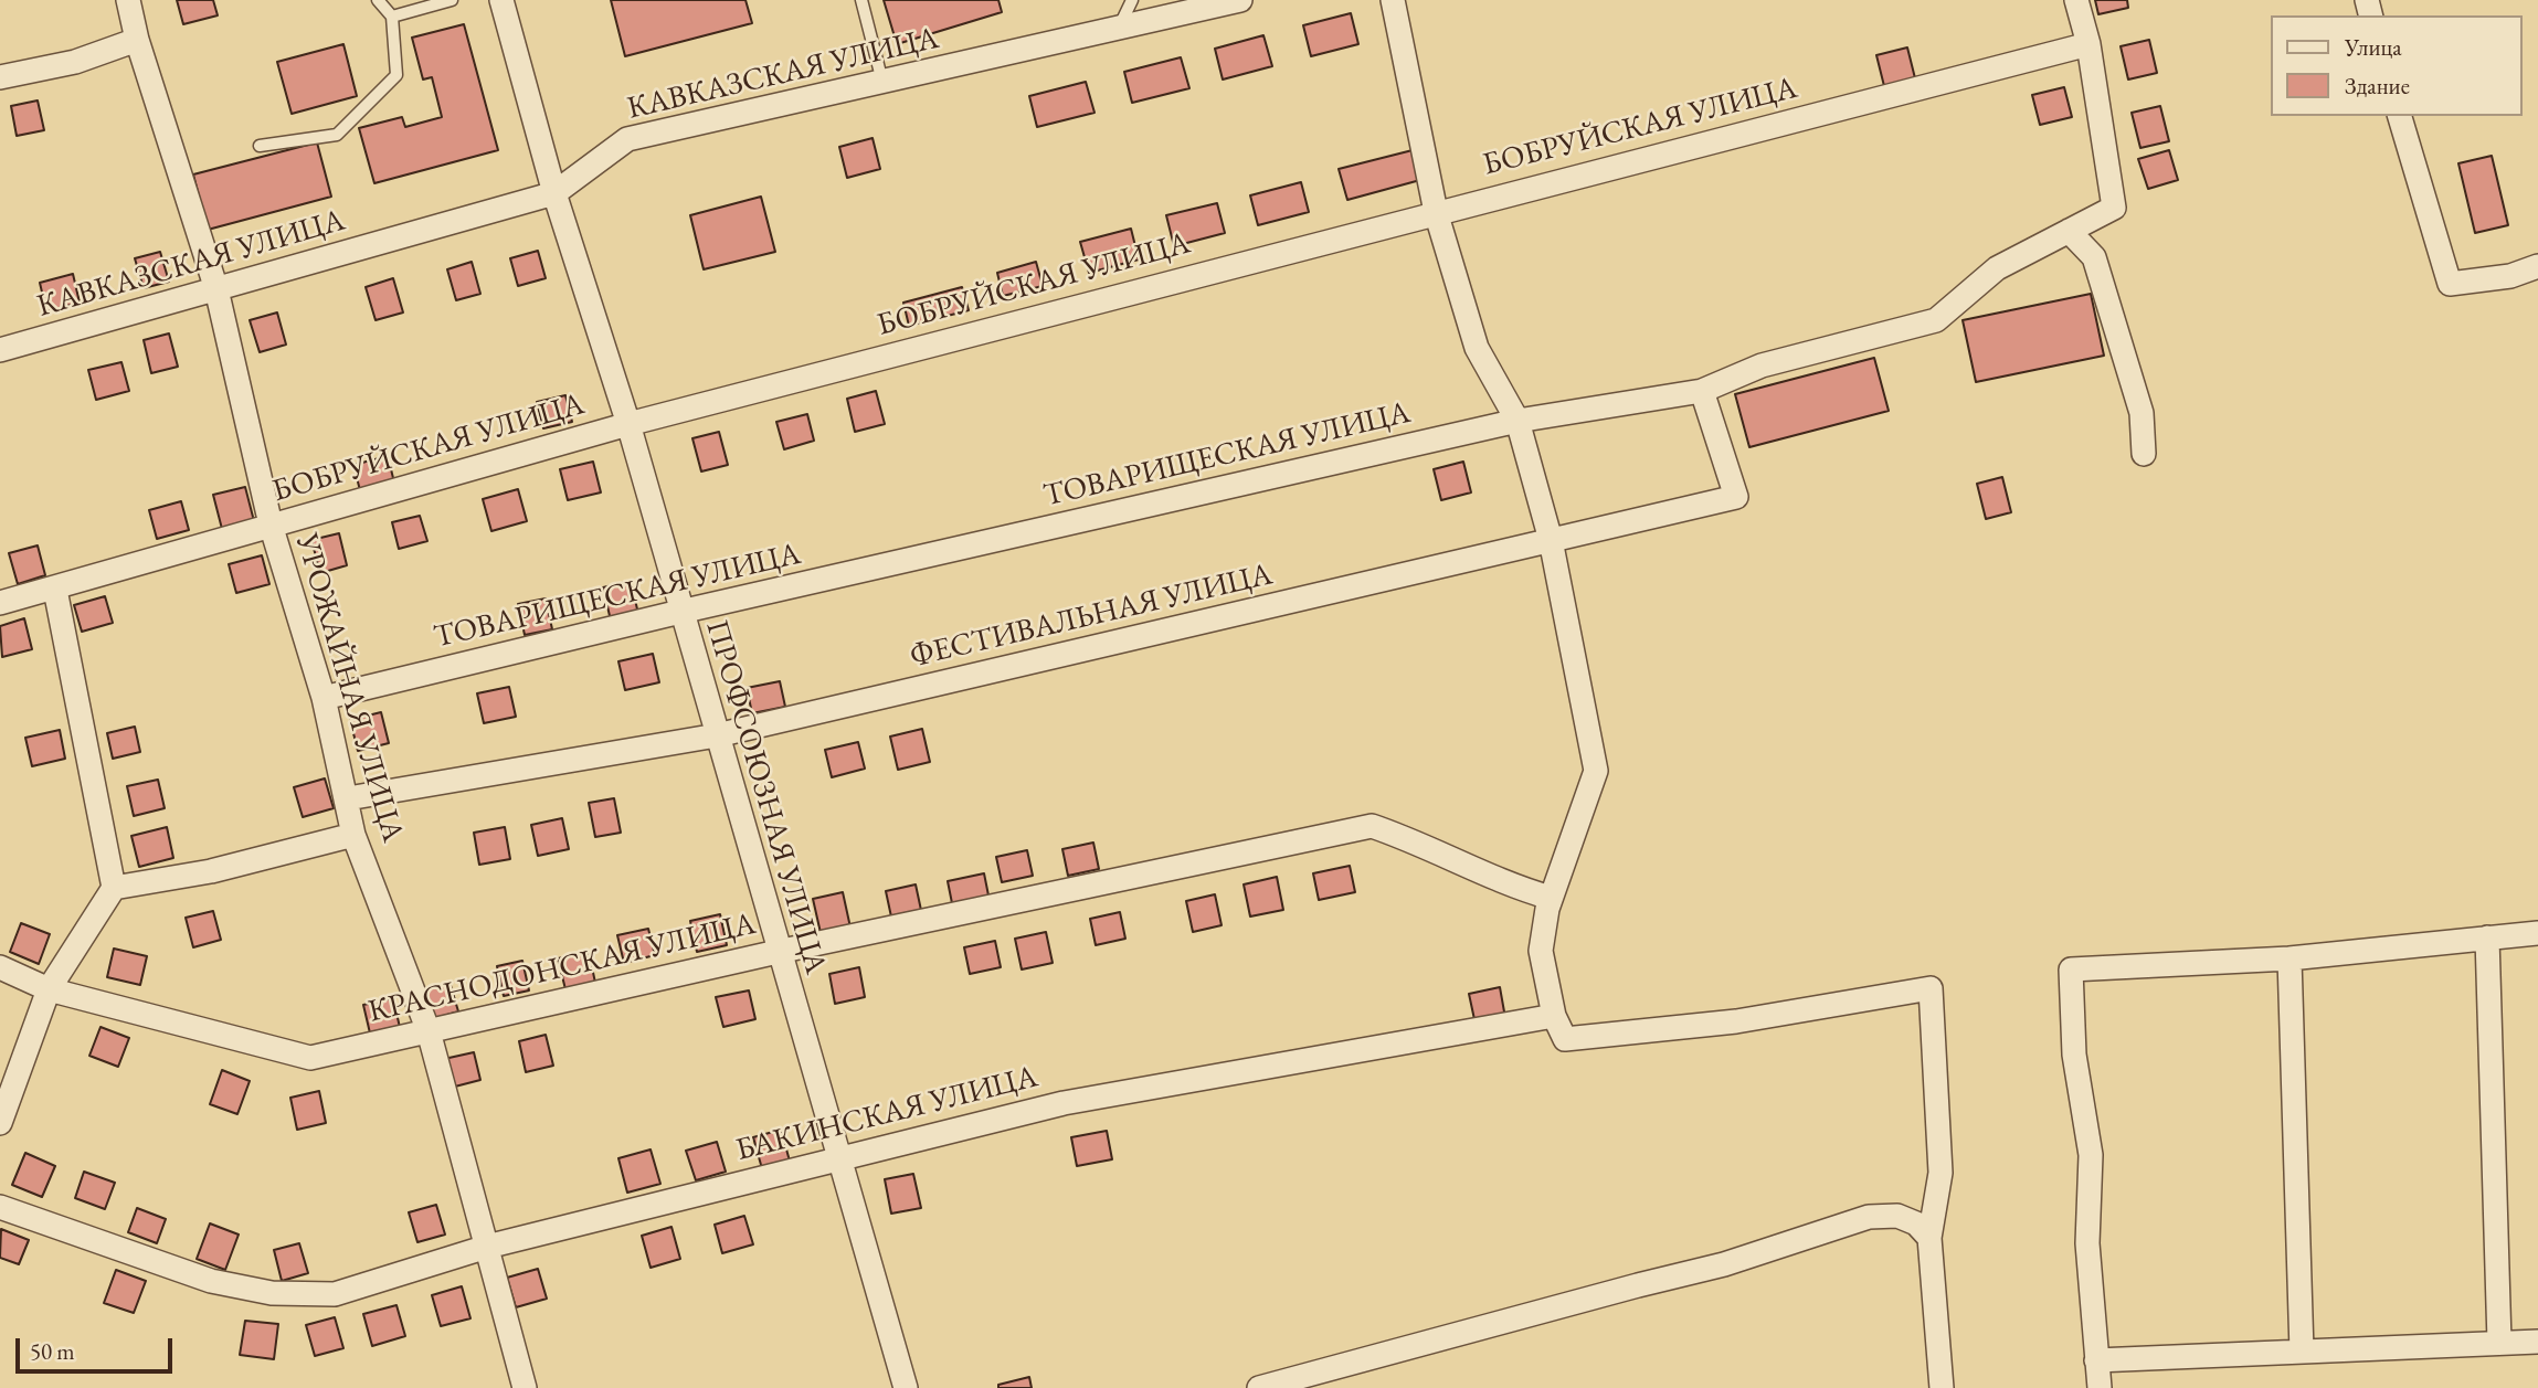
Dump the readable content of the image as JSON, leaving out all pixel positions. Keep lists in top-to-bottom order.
{
  "streets": {
    "street": [
      "КАВКАЗСКАЯ УЛИЦА",
      "БОБРУЙСКАЯ УЛИЦА",
      "ТОВАРИЩЕСКАЯ УЛИЦА",
      "ФЕСТИВАЛЬНАЯ УЛИЦА",
      "УРОЖАЙНАЯ УЛИЦА",
      "ПРОФСОЮЗНАЯ УЛИЦА",
      "КРАСНОДОНСКАЯ УЛИЦА",
      "БАКИНСКАЯ УЛИЦА"
    ]
  },
  "crossings": [
    ["КАВКАЗСКАЯ УЛИЦА", "УРОЖАЙНАЯ УЛИЦА"],
    ["КАВКАЗСКАЯ УЛИЦА", "ПРОФСОЮЗНАЯ УЛИЦА"],
    ["БОБРУЙСКАЯ УЛИЦА", "ТОВАРИЩЕСКАЯ УЛИЦА"],
    ["БОБРУЙСКАЯ УЛИЦА", "УРОЖАЙНАЯ УЛИЦА"],
    ["БОБРУЙСКАЯ УЛИЦА", "ПРОФСОЮЗНАЯ УЛИЦА"],
    ["ТОВАРИЩЕСКАЯ УЛИЦА", "ФЕСТИВАЛЬНАЯ УЛИЦА"],
    ["ТОВАРИЩЕСКАЯ УЛИЦА", "УРОЖАЙНАЯ УЛИЦА"],
    ["ТОВАРИЩЕСКАЯ УЛИЦА", "ПРОФСОЮЗНАЯ УЛИЦА"],
    ["ФЕСТИВАЛЬНАЯ УЛИЦА", "УРОЖАЙНАЯ УЛИЦА"],
    ["ФЕСТИВАЛЬНАЯ УЛИЦА", "ПРОФСОЮЗНАЯ УЛИЦА"],
    ["УРОЖАЙНАЯ УЛИЦА", "КРАСНОДОНСКАЯ УЛИЦА"],
    ["УРОЖАЙНАЯ УЛИЦА", "БАКИНСКАЯ УЛИЦА"],
    ["ПРОФСОЮЗНАЯ УЛИЦА", "КРАСНОДОНСКАЯ УЛИЦА"],
    ["ПРОФСОЮЗНАЯ УЛИЦА", "БАКИНСКАЯ УЛИЦА"]
  ],
  "legend": ["Улица", "Здание"],
  "scale_bar": "50 m"
}
